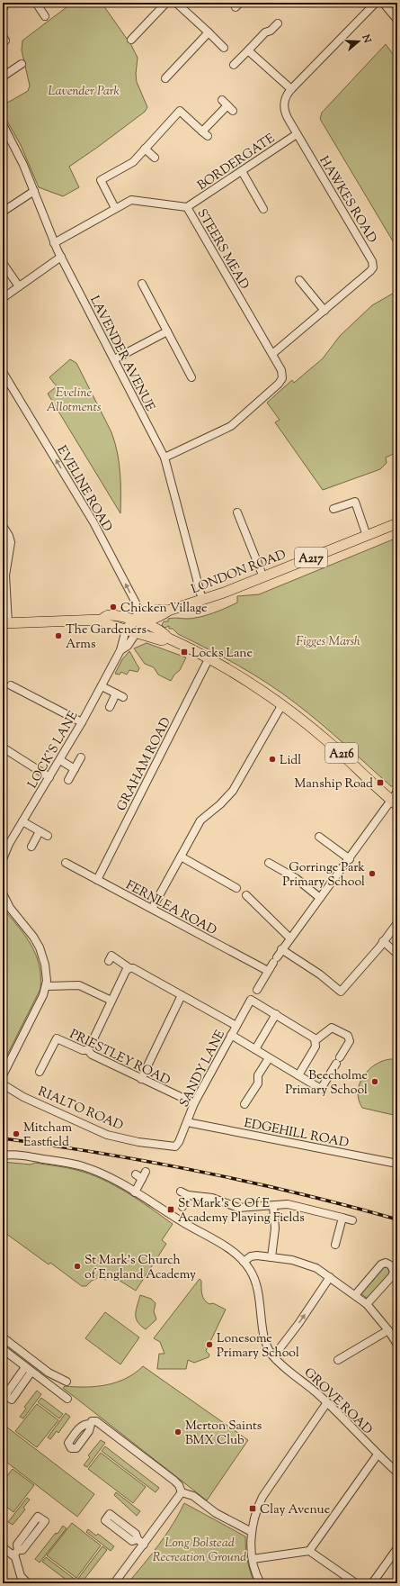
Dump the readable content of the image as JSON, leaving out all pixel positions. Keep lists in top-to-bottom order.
{
  "streets": {
    "main road": ["A217", "LONDON ROAD", "A216"],
    "street": [
      "BORDERGATE",
      "HAWKES ROAD",
      "STEERS MEAD",
      "LAVENDER AVENUE",
      "EVELINE ROAD",
      "LOCK'S LANE",
      "GRAHAM ROAD",
      "FERNLEA ROAD",
      "PRIESTLEY ROAD",
      "SANDY LANE",
      "RIALTO ROAD",
      "EDGEHILL ROAD",
      "GROVE ROAD"
    ]
  },
  "crossings": [
    ["BORDERGATE", "HAWKES ROAD"],
    ["BORDERGATE", "STEERS MEAD"],
    ["STEERS MEAD", "LAVENDER AVENUE"],
    ["LAVENDER AVENUE", "LONDON ROAD"],
    ["EVELINE ROAD", "LONDON ROAD"],
    ["EVELINE ROAD", "A216"],
    ["LONDON ROAD", "A216"],
    ["LOCK'S LANE", "A216"],
    ["A216", "GRAHAM ROAD"],
    ["GRAHAM ROAD", "FERNLEA ROAD"],
    ["PRIESTLEY ROAD", "SANDY LANE"],
    ["SANDY LANE", "RIALTO ROAD"],
    ["SANDY LANE", "EDGEHILL ROAD"]
  ],
  "one_way": ["EVELINE ROAD"],
  "parks": [
    "Lavender Park",
    "Eveline Allotments",
    "Figges Marsh",
    "Long Bolstead Recreation Ground"
  ],
  "places": {
    "other": [
      "Chicken Village",
      "The Gardeners Arms",
      "Lidl",
      "Gorringe Park Primary School",
      "Beecholme Primary School",
      "Mitcham Eastfield",
      "St Mark's Church of England Academy",
      "Lonesome Primary School",
      "Merton Saints BMX Club"
    ],
    "transit": [
      "Locks Lane",
      "Manship Road",
      "St Mark's C Of E Academy Playing Fields",
      "Clay Avenue"
    ]
  },
  "north": "right"
}
